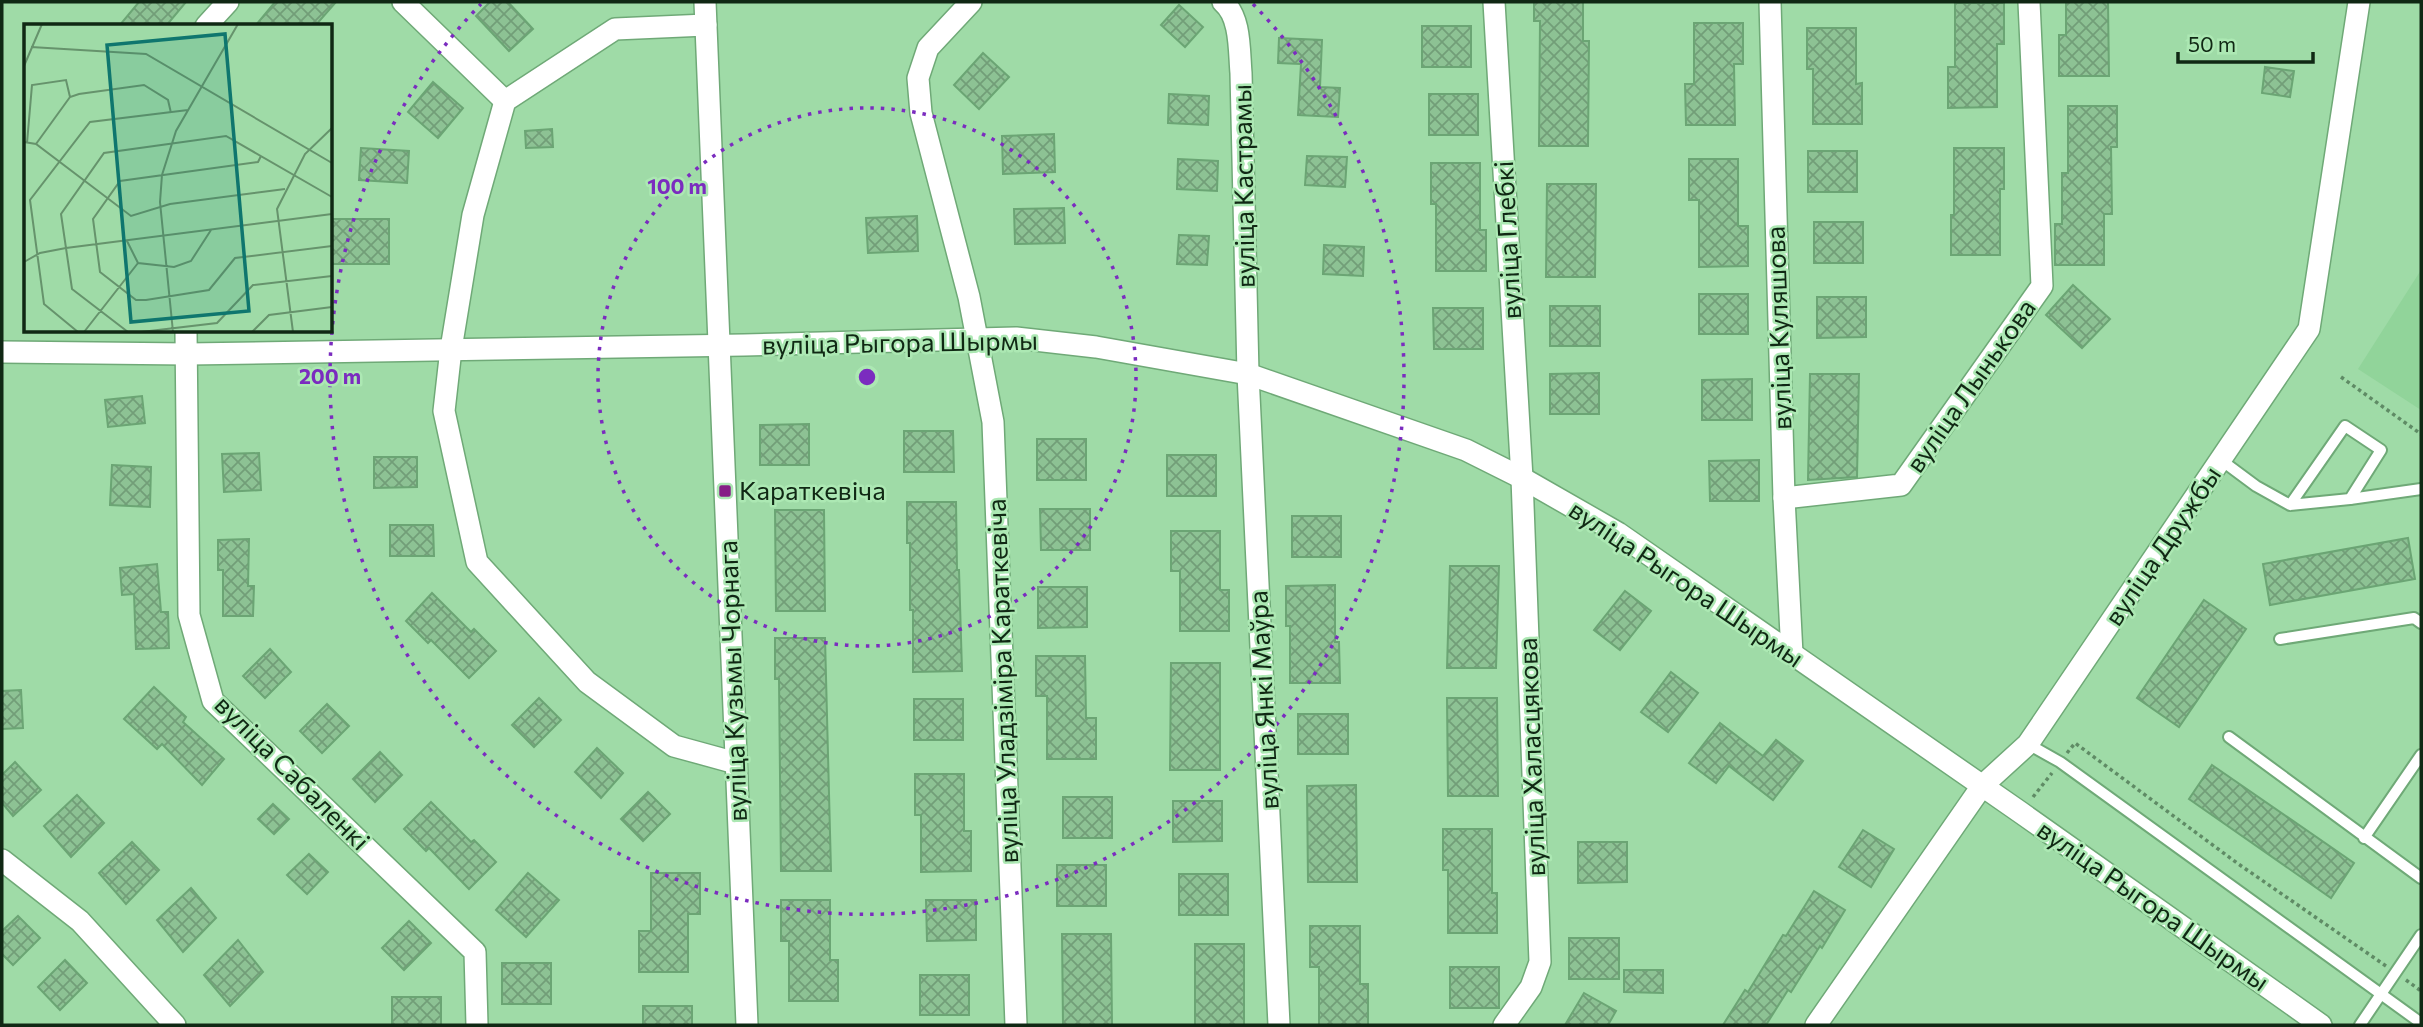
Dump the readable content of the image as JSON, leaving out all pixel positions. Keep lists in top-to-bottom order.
{
  "streets": {
    "street": [
      "вуліца Кастрамы",
      "вуліца Глебкі",
      "вуліца Куляшова",
      "вуліца Рыгора Шырмы",
      "вуліца Лынькова",
      "вуліца Дружбы",
      "вуліца Кузьмы Чорнага",
      "вуліца Уладзіміра Караткевіча",
      "вуліца Янкі Маўра",
      "вуліца Халасцякова",
      "вуліца Сабаленкі"
    ]
  },
  "crossings": [
    ["вуліца Кастрамы", "вуліца Рыгора Шырмы"],
    ["вуліца Кастрамы", "вуліца Янкі Маўра"],
    ["вуліца Глебкі", "вуліца Рыгора Шырмы"],
    ["вуліца Глебкі", "вуліца Халасцякова"],
    ["вуліца Куляшова", "вуліца Рыгора Шырмы"],
    ["вуліца Куляшова", "вуліца Лынькова"],
    ["вуліца Рыгора Шырмы", "вуліца Дружбы"],
    ["вуліца Рыгора Шырмы", "вуліца Кузьмы Чорнага"],
    ["вуліца Рыгора Шырмы", "вуліца Уладзіміра Караткевіча"],
    ["вуліца Рыгора Шырмы", "вуліца Янкі Маўра"],
    ["вуліца Рыгора Шырмы", "вуліца Халасцякова"],
    ["вуліца Рыгора Шырмы", "вуліца Сабаленкі"]
  ],
  "places": {
    "transit": ["Караткевіча"]
  },
  "scale_bar": "50 m",
  "rings": ["100 m", "200 m"]
}
